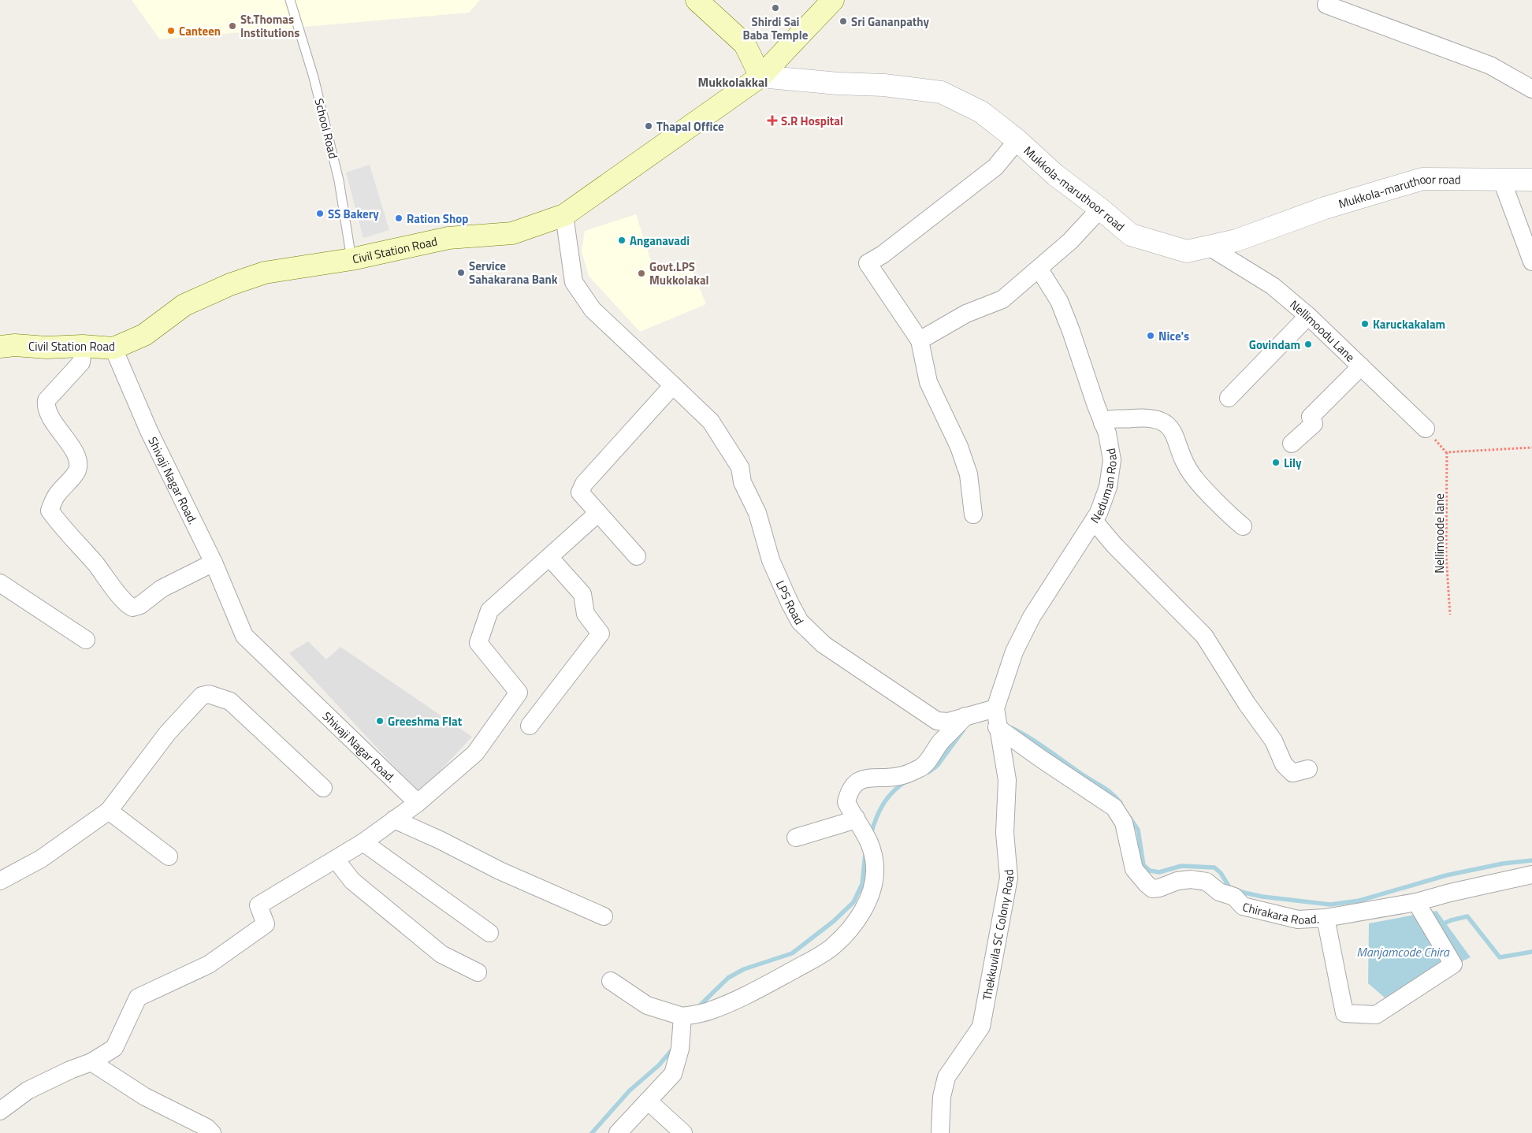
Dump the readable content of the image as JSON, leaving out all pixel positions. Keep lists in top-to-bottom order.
{
  "streets": {
    "main road": ["Civil Station Road"],
    "street": [
      "Mukkola-maruthoor road",
      "Nellimoodu Lane",
      "Shivaji Nagar Road.",
      "Neduman Road",
      "LPS Road",
      "Chirakara Road.",
      "Thekkuvila SC Colony Road"
    ],
    "lane": ["School Road"],
    "path": ["Nellimoode lane"]
  },
  "crossings": [
    ["School Road", "Civil Station Road"],
    ["Mukkola-maruthoor road", "Civil Station Road"],
    ["Mukkola-maruthoor road", "Nellimoodu Lane"],
    ["Civil Station Road", "Shivaji Nagar Road."],
    ["Civil Station Road", "LPS Road"],
    ["Neduman Road", "LPS Road"],
    ["Neduman Road", "Thekkuvila SC Colony Road"],
    ["LPS Road", "Thekkuvila SC Colony Road"],
    ["Chirakara Road.", "Thekkuvila SC Colony Road"]
  ],
  "districts": ["Mukkolakkal"],
  "water": ["Manjamcode Chira"],
  "places": {
    "other": [
      "Shirdi Sai Baba Temple",
      "Sri Gananpathy",
      "St.Thomas Institutions",
      "Canteen",
      "Thapal Office",
      "SS Bakery",
      "Ration Shop",
      "Anganavadi",
      "Service Sahakarana Bank",
      "Govt.LPS Mukkolakal",
      "Karuckakalam",
      "Nice's",
      "Govindam",
      "Lily",
      "Greeshma Flat"
    ],
    "health": ["S.R Hospital"]
  }
}
